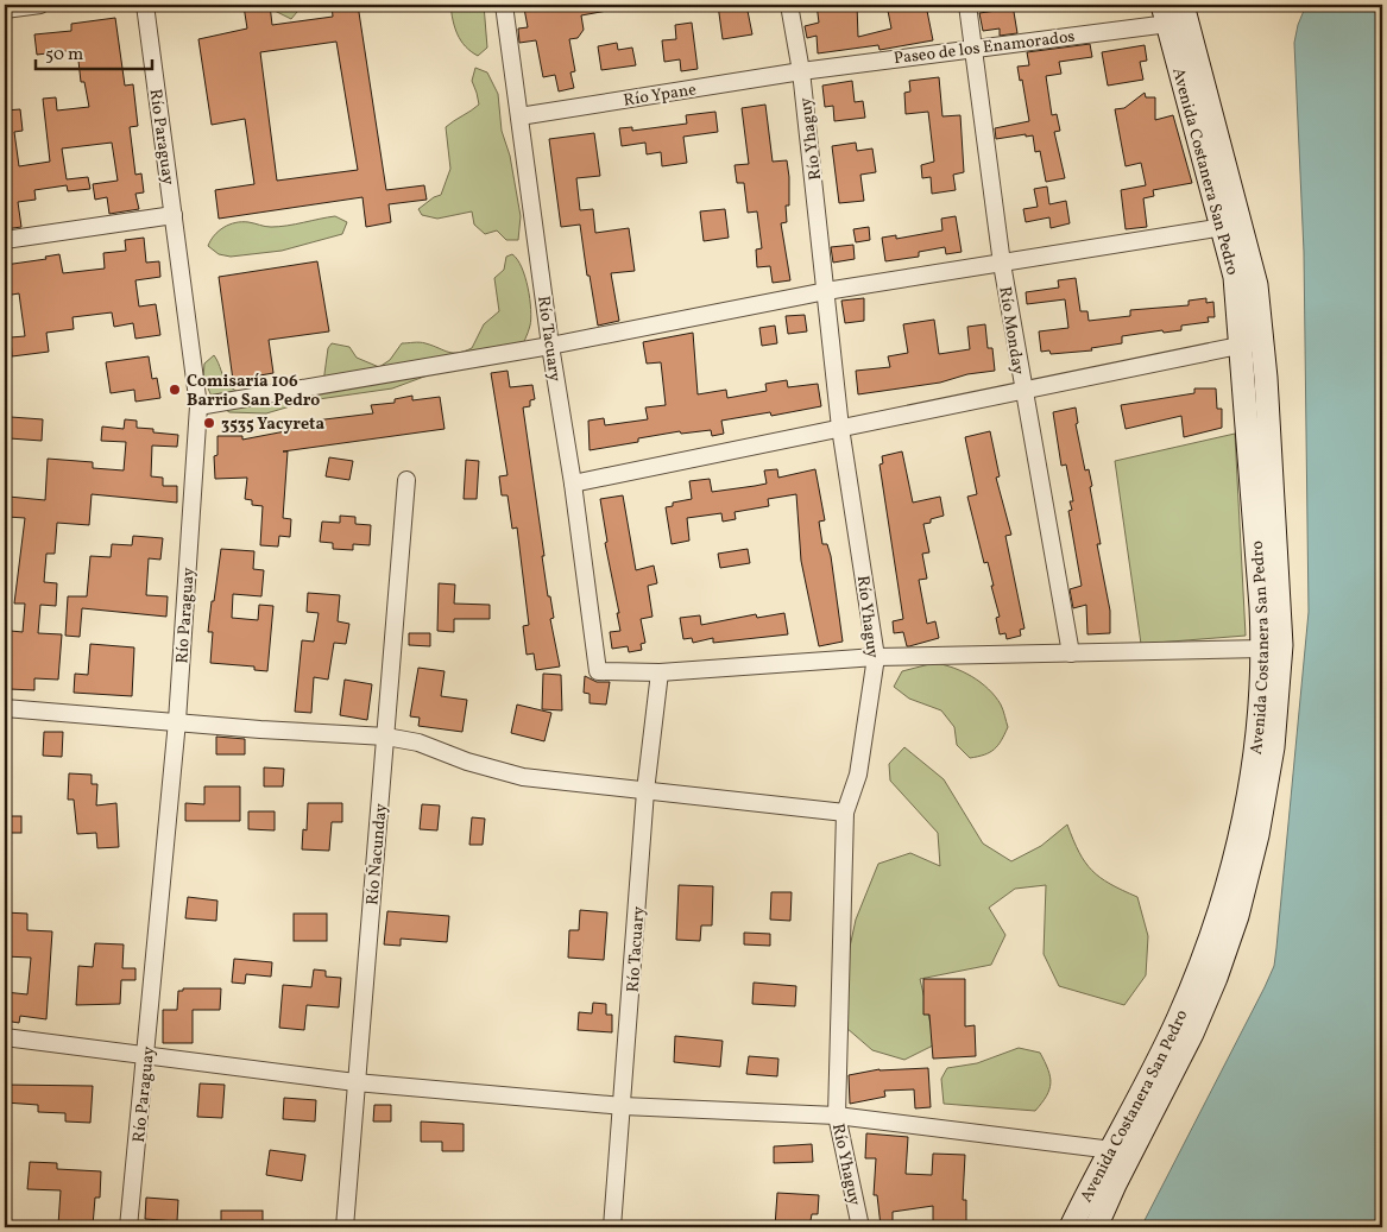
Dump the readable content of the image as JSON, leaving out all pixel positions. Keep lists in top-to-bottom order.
{
  "streets": {
    "main road": ["Avenida Costanera San Pedro"],
    "street": [
      "Paseo de los Enamorados",
      "Río Ypane",
      "Río Paraguay",
      "Río Yhaguy",
      "Río Monday",
      "Río Tacuary",
      "Río Ñacunday"
    ]
  },
  "crossings": [
    ["Paseo de los Enamorados", "Río Ypane"],
    ["Paseo de los Enamorados", "Río Yhaguy"],
    ["Paseo de los Enamorados", "Avenida Costanera San Pedro"],
    ["Paseo de los Enamorados", "Río Monday"],
    ["Río Ypane", "Río Yhaguy"],
    ["Río Ypane", "Río Tacuary"]
  ],
  "places": ["Comisaría 106 Barrio San Pedro", "3535 Yacyreta"],
  "scale_bar": "50 m"
}
